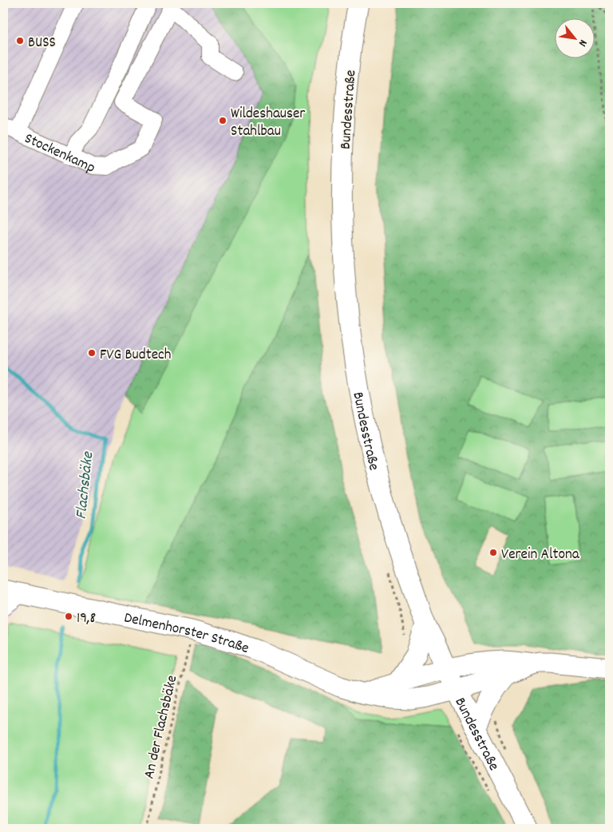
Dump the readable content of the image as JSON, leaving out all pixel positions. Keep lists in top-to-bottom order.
{
  "streets": {
    "main road": ["Bundesstraße", "Delmenhorster Straße"],
    "street": ["Stockenkamp"],
    "path": ["An der Flachsbäke"]
  },
  "crossings": [
    ["Bundesstraße", "Delmenhorster Straße"],
    ["Delmenhorster Straße", "An der Flachsbäke"]
  ],
  "water": ["Flachsbäke"],
  "places": [
    "BUSS",
    "Wildeshauser Stahlbau",
    "FVG Budtech",
    "Verein Altona",
    "19,8"
  ],
  "north": "bottom right"
}
